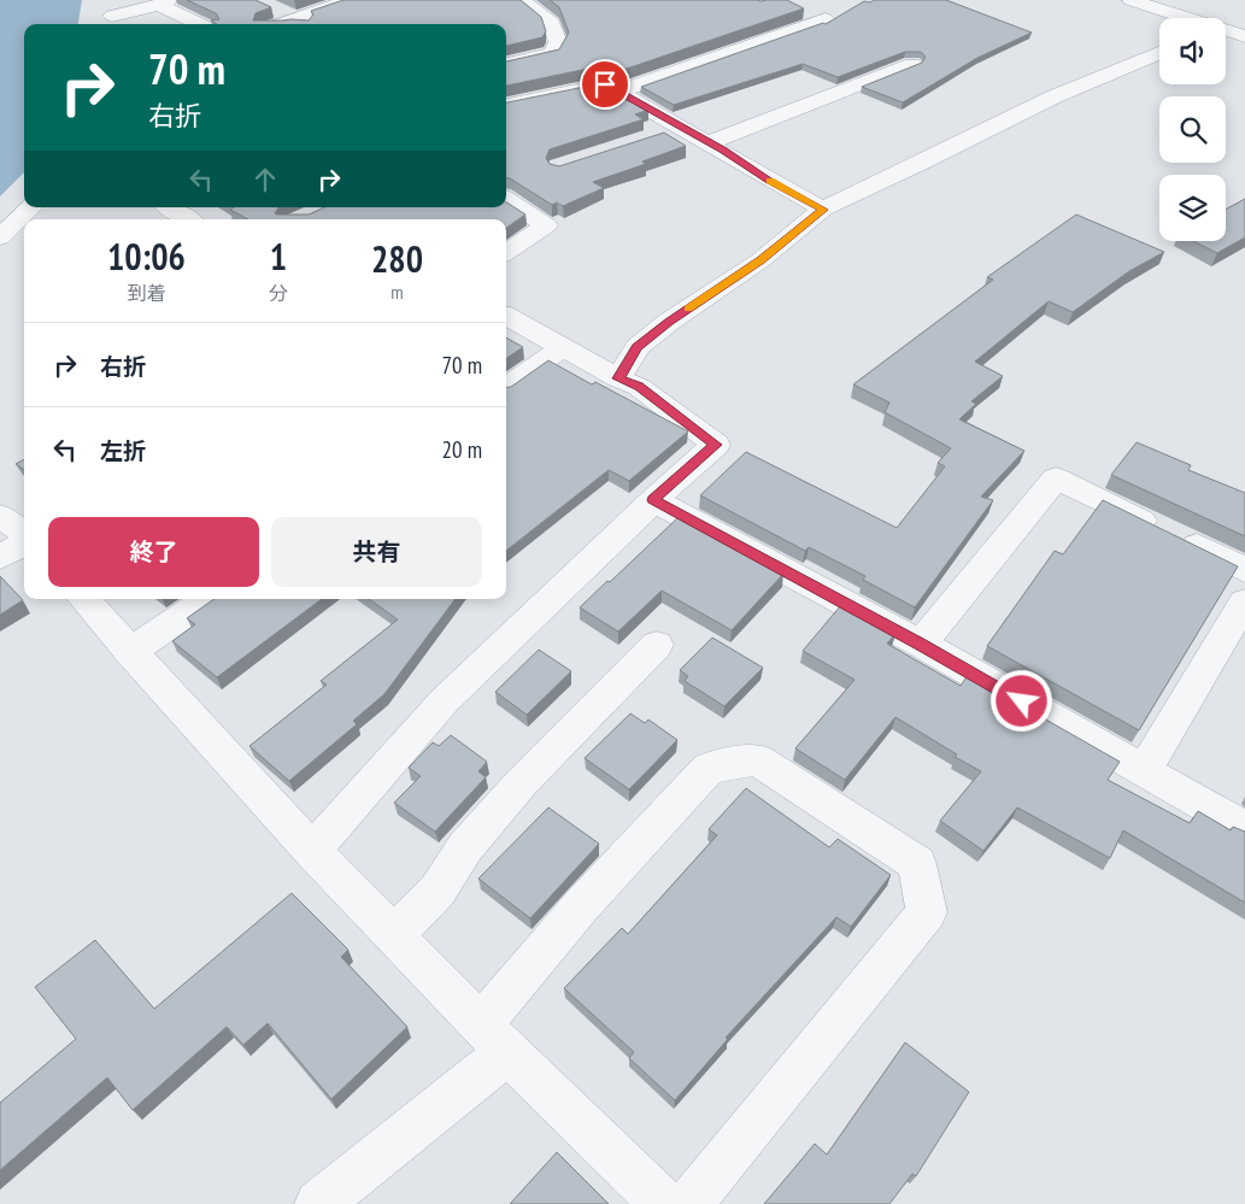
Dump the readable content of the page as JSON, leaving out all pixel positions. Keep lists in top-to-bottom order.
{
  "page": {
    "turn": ["70 m", "右折"],
    "eta": [
      "10:06",
      "到着",
      "1",
      "分",
      "280",
      "m"
    ],
    "list": [
      {
        "name": "右折",
        "value": "70 m"
      },
      {
        "name": "左折",
        "value": "20 m"
      }
    ],
    "buttons": ["終了", "共有"]
  }
}
